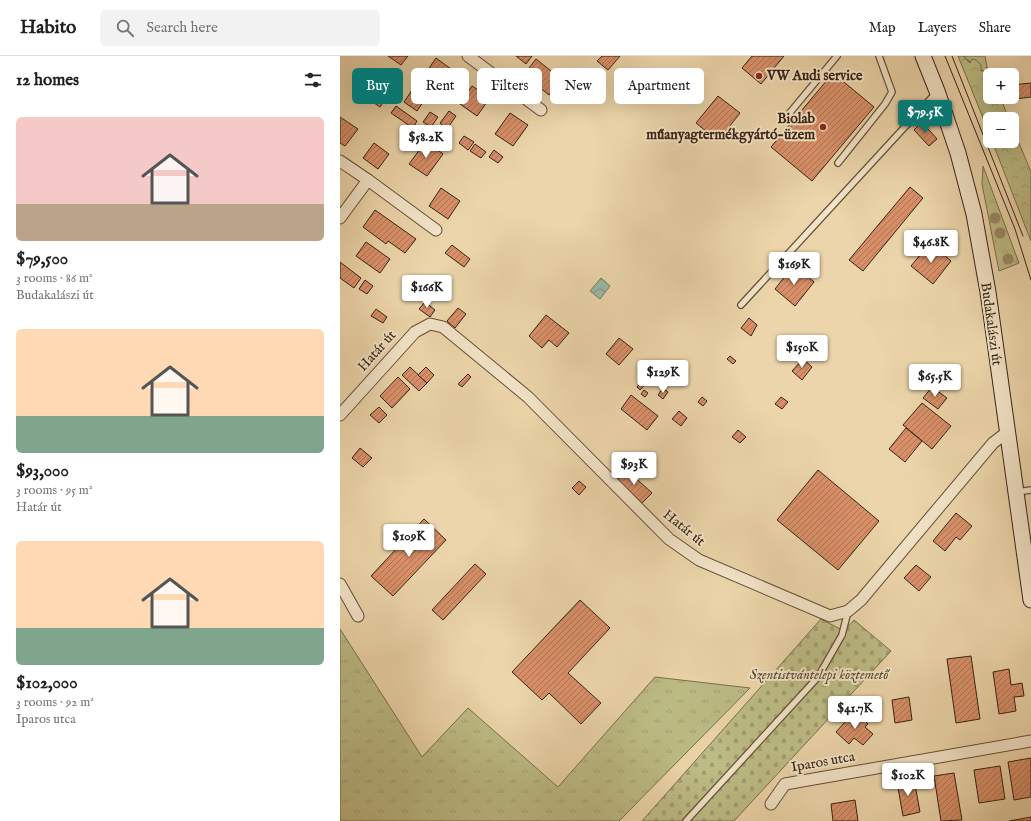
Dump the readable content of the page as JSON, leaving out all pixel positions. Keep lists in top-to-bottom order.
{
  "streets": {
    "main road": ["Budakalászi út"],
    "street": ["Határ út", "Iparos utca"]
  },
  "crossings": [
    ["Budakalászi út", "Határ út"]
  ],
  "parks": ["Szentistvántelepi köztemető"],
  "places": ["VW Audi service", "Biolab műanyagtermékgyártó-üzem"],
  "page": {
    "header": "Habito",
    "search": "Search here",
    "nav": ["Map", "Layers", "Share"],
    "heading": "12 homes",
    "map_buttons": ["+", "−"],
    "chip": [
      "Buy",
      "Rent",
      "Filters",
      "New",
      "Apartment"
    ],
    "price": [
      "$79.5K",
      "$58.2K",
      "$46.8K",
      "$169K",
      "$166K",
      "$150K",
      "$129K",
      "$65.5K",
      "$93K",
      "$109K",
      "$41.7K",
      "$102K"
    ],
    "list": [
      {
        "name": "$79,500",
        "note": "3 rooms · 86 m² · Budakalászi út"
      },
      {
        "name": "$93,000",
        "note": "3 rooms · 95 m² · Határ út"
      },
      {
        "name": "$102,000",
        "note": "3 rooms · 92 m² · Iparos utca"
      }
    ]
  }
}
